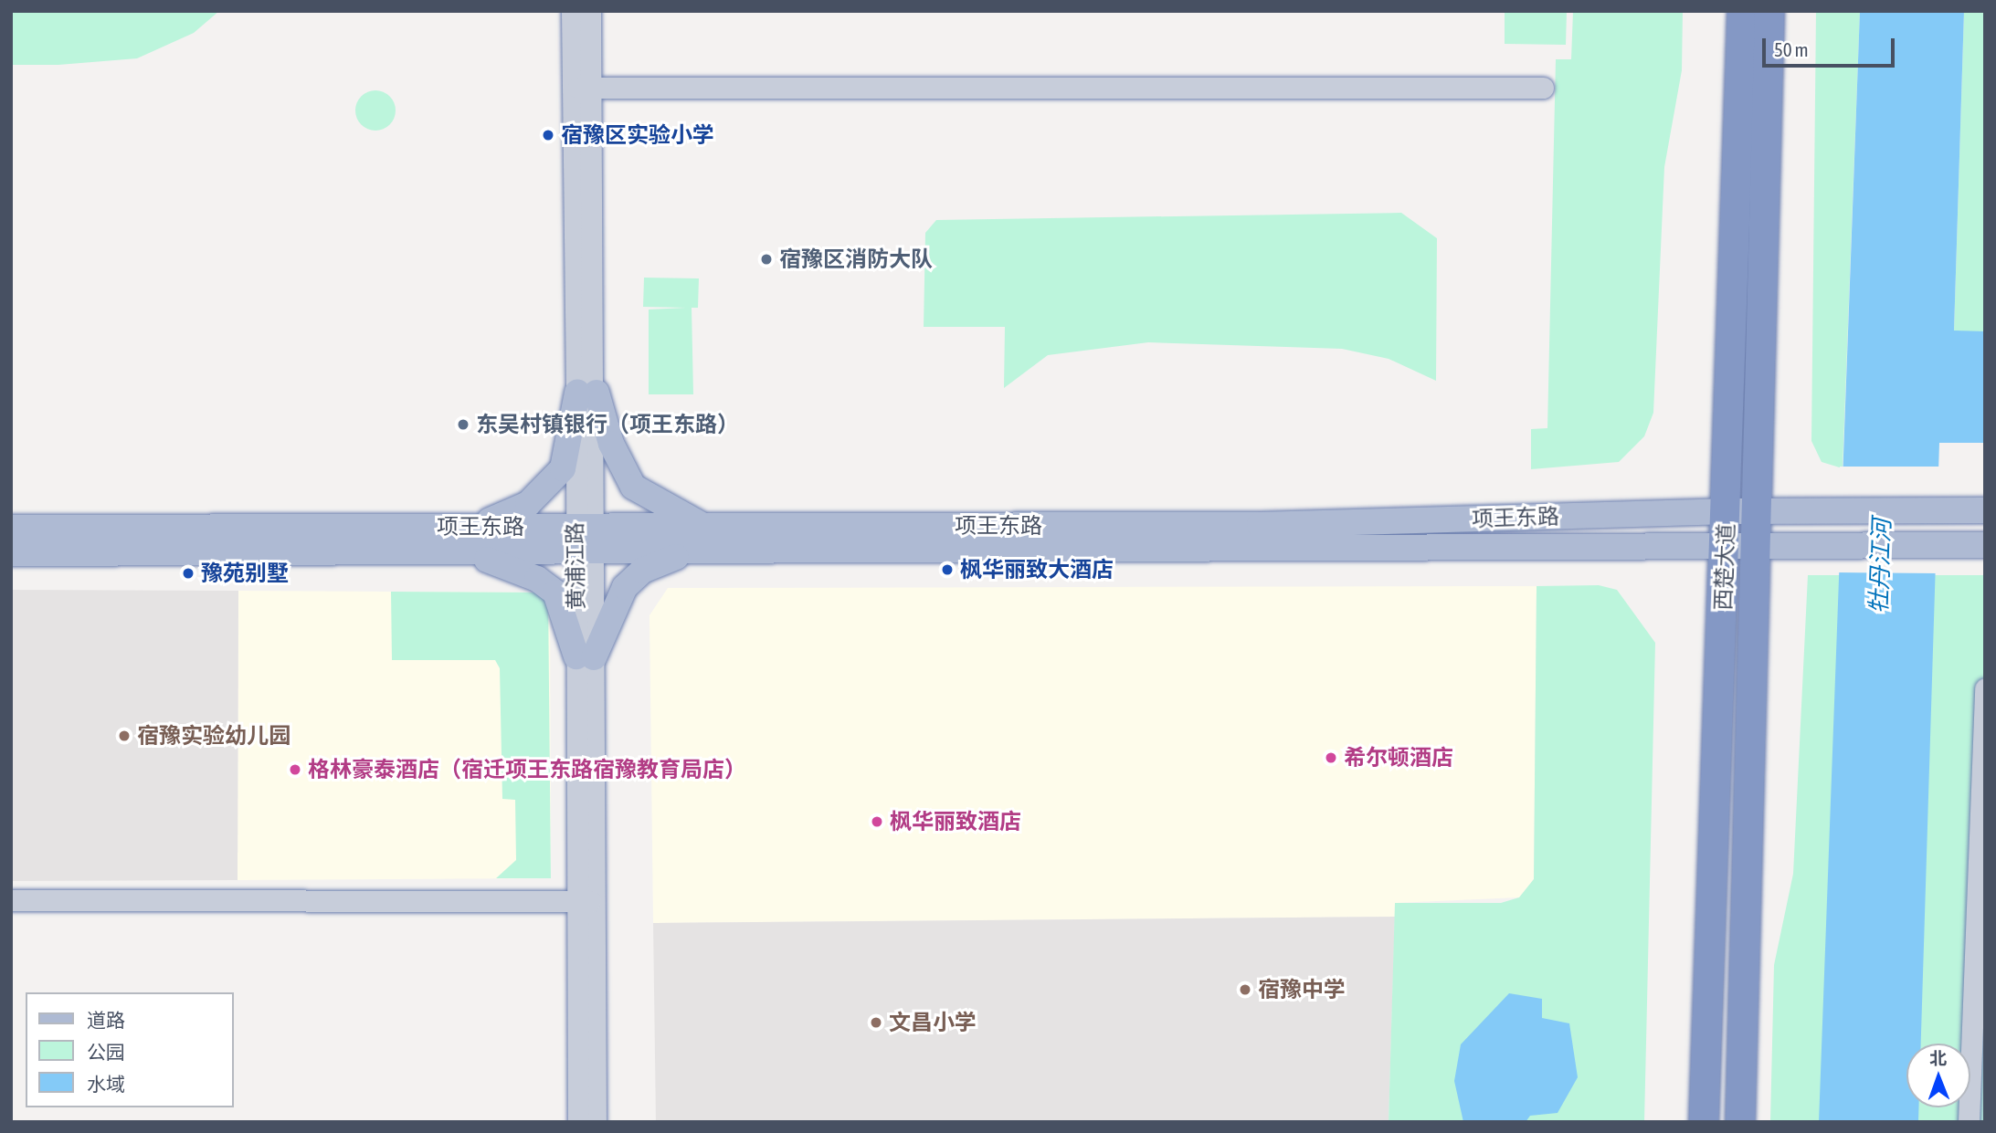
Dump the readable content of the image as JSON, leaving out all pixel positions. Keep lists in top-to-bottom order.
{
  "streets": {
    "highway": ["西楚大道"],
    "main road": ["项王东路"],
    "street": ["黄浦江路"]
  },
  "crossings": [
    ["项王东路", "黄浦江路"],
    ["项王东路", "西楚大道"]
  ],
  "water": ["牡丹江河"],
  "places": [
    "宿豫区实验小学",
    "宿豫区消防大队",
    "东吴村镇银行（项王东路）",
    "枫华丽致大酒店",
    "豫苑别墅",
    "宿豫实验幼儿园",
    "希尔顿酒店",
    "格林豪泰酒店（宿迁项王东路宿豫教育局店）",
    "枫华丽致酒店",
    "宿豫中学",
    "文昌小学"
  ],
  "legend": ["道路", "公园", "水域"],
  "scale_bar": "50 m",
  "north": "top"
}
